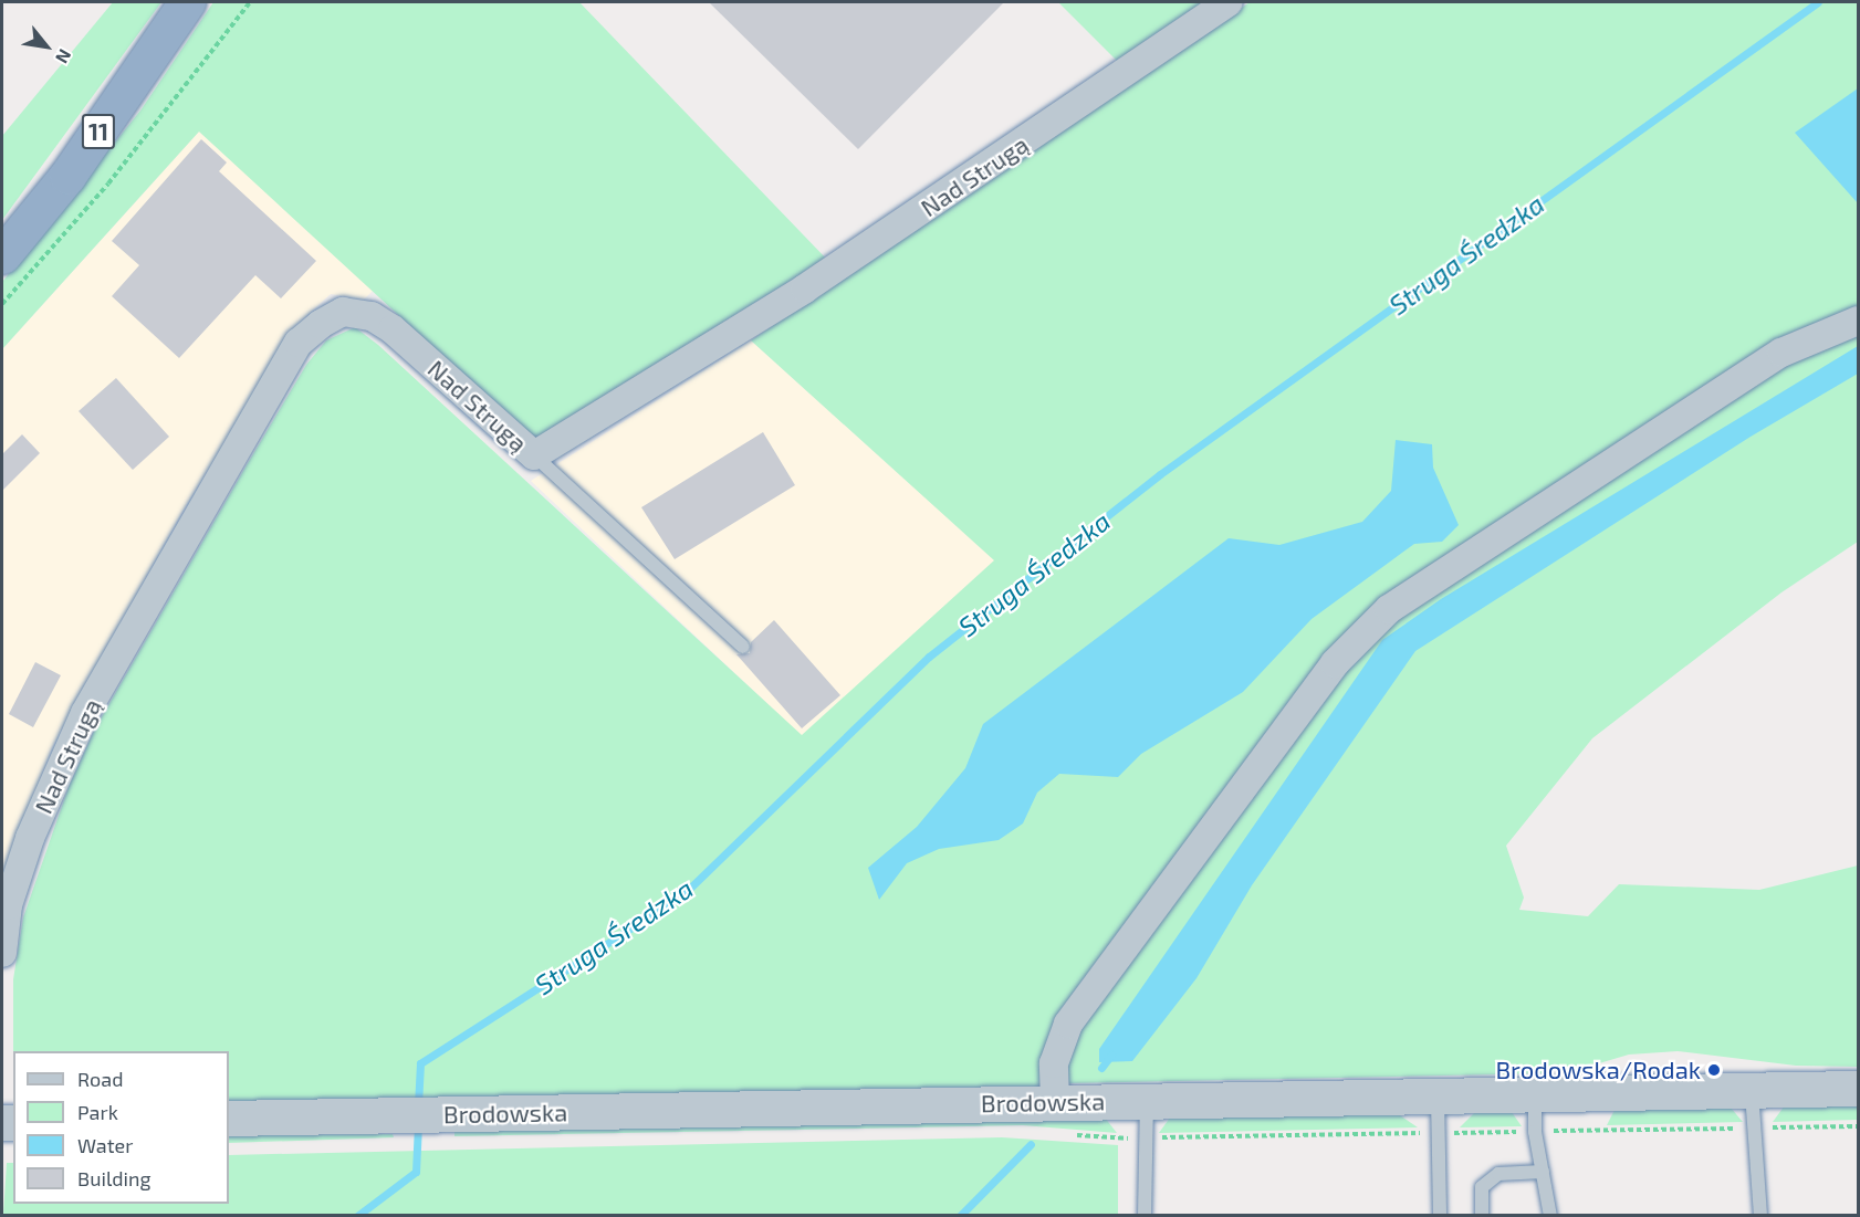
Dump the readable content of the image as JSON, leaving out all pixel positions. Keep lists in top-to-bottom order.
{
  "streets": {
    "highway": ["11"],
    "street": ["Nad Strugą", "Brodowska"]
  },
  "water": ["Struga Średzka"],
  "places": ["Brodowska/Rodak"],
  "legend": [
    "Road",
    "Park",
    "Water",
    "Building"
  ],
  "north": "bottom right"
}
